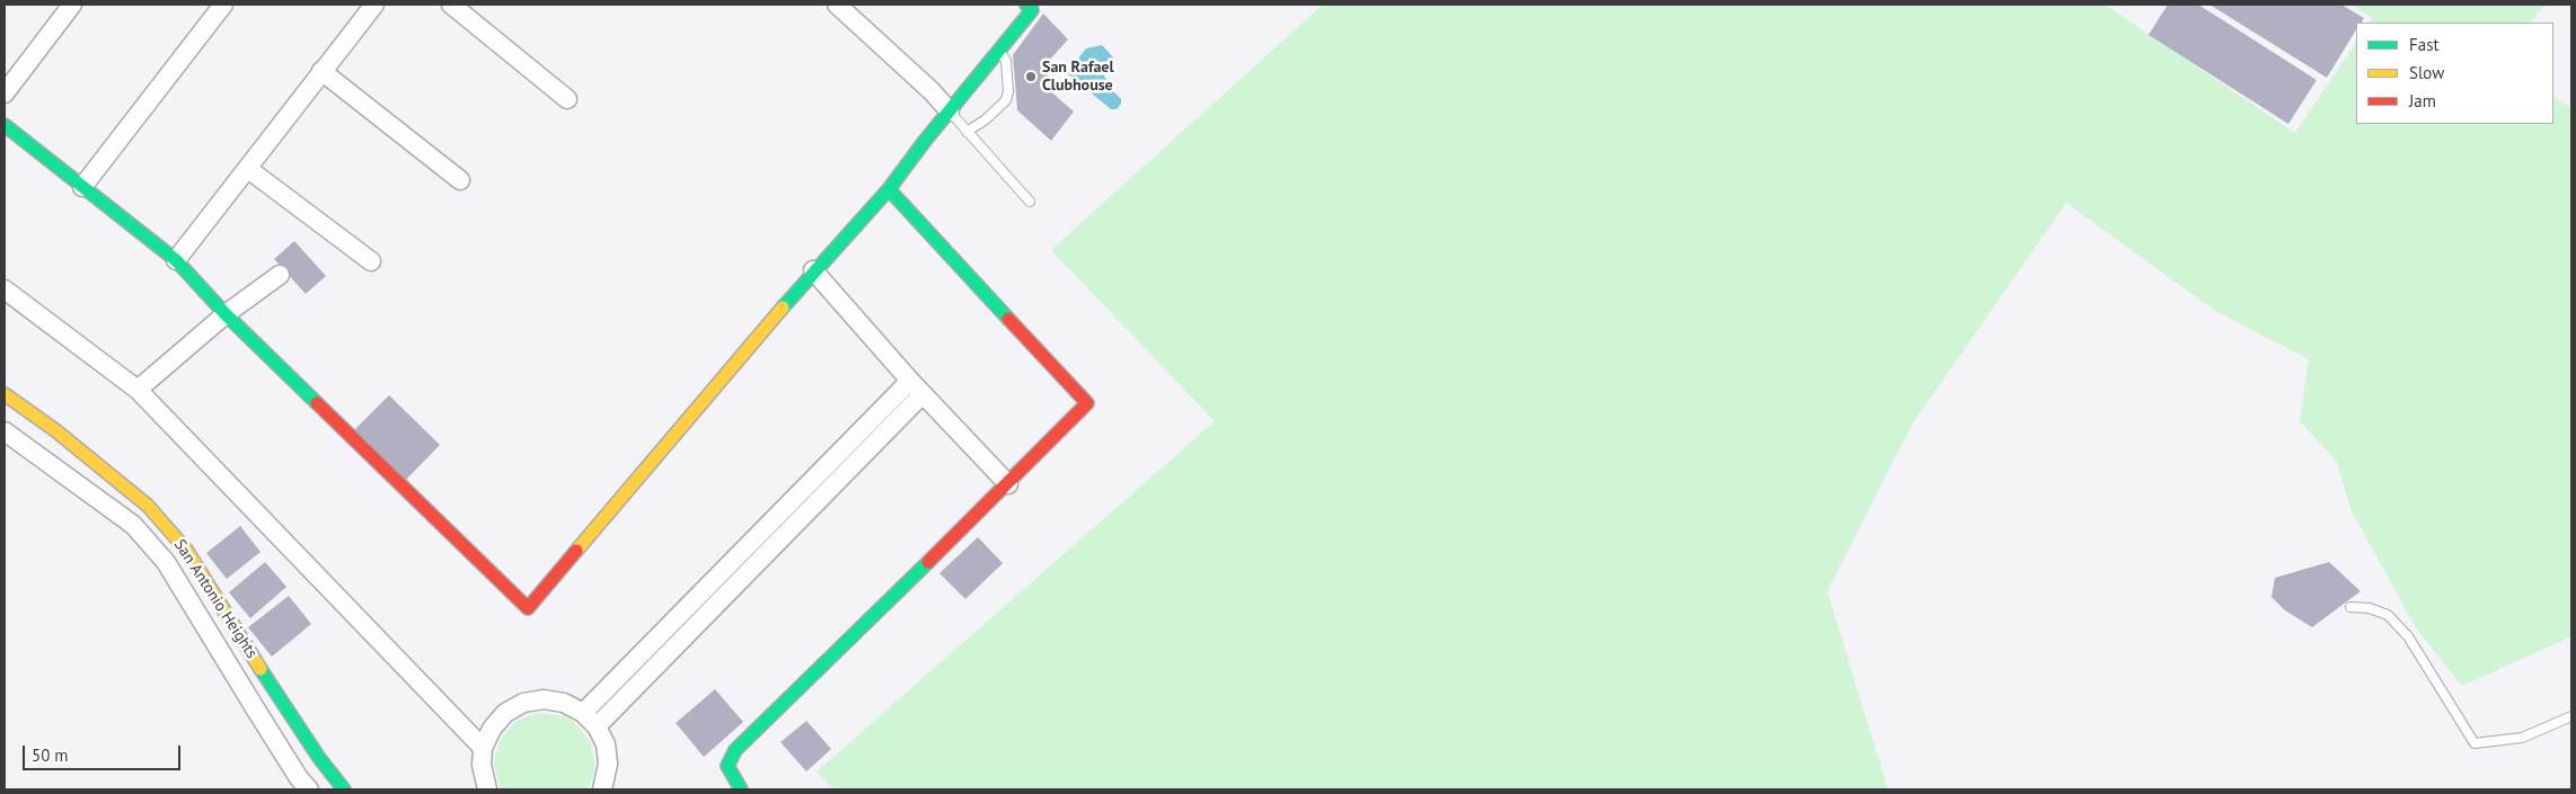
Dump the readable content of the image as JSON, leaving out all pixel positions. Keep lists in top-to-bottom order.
{
  "streets": {
    "street": ["San Antonio Heights"]
  },
  "places": ["San Rafael Clubhouse"],
  "legend": ["Fast", "Slow", "Jam"],
  "scale_bar": "50 m"
}
